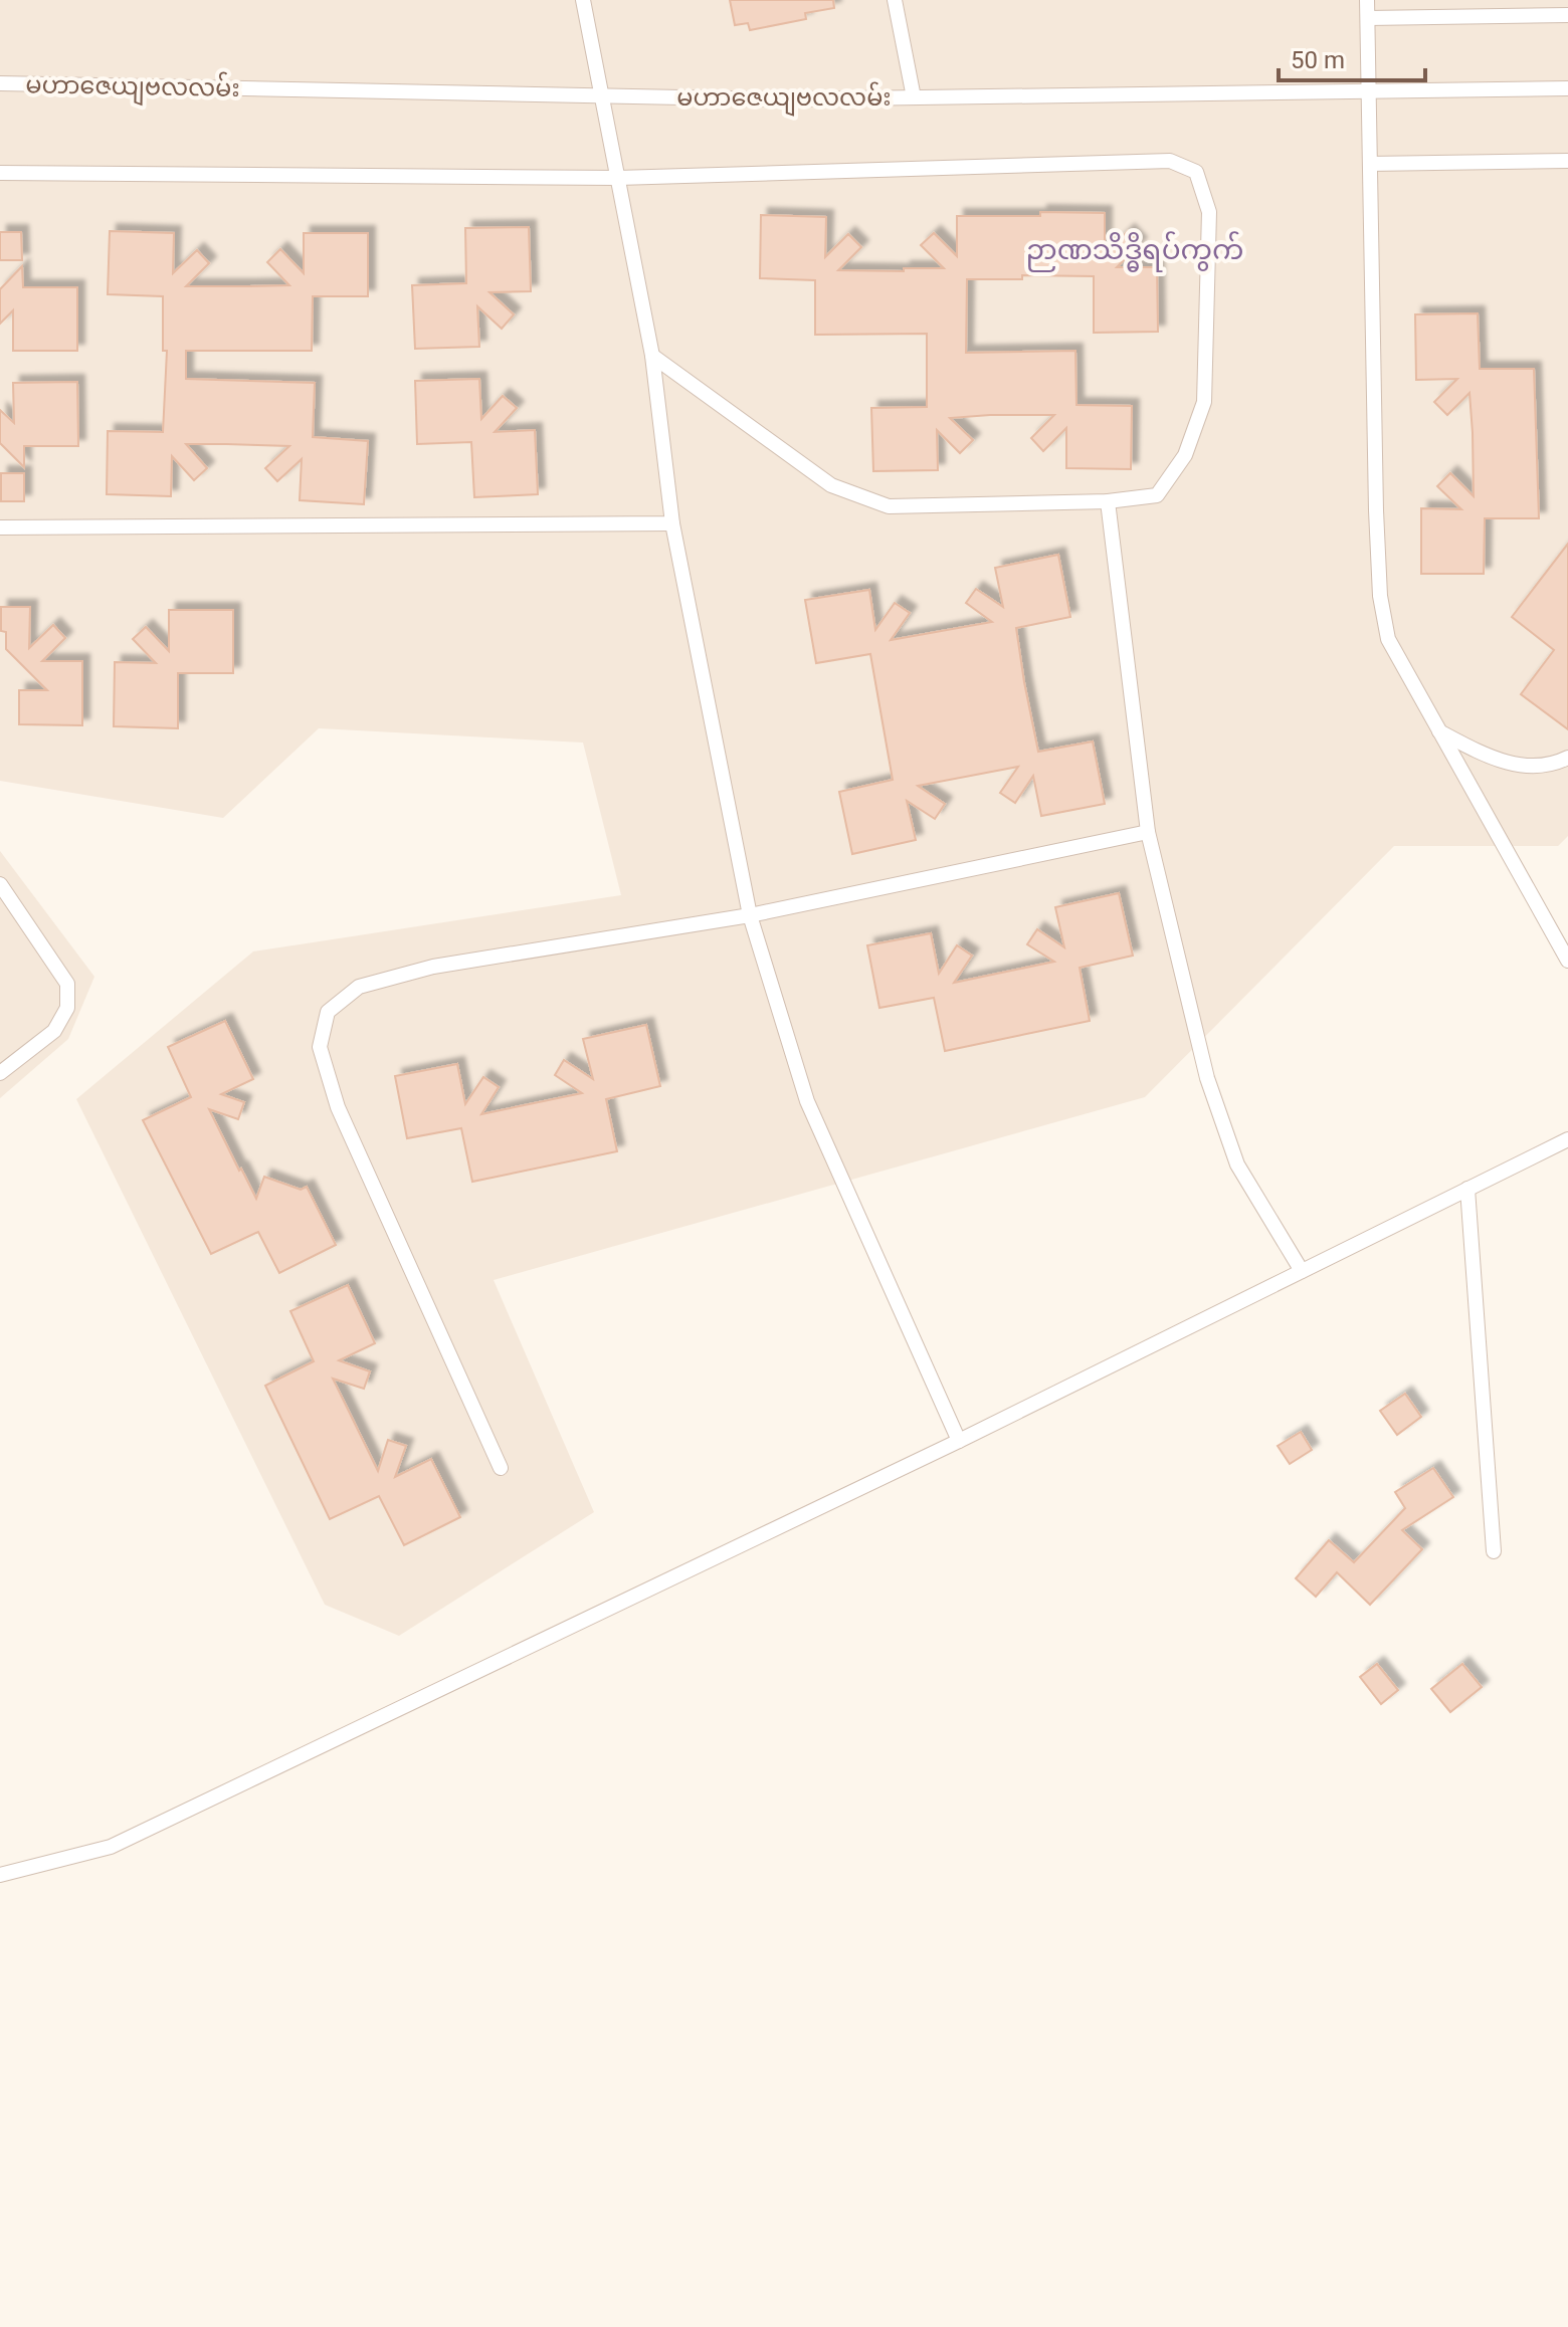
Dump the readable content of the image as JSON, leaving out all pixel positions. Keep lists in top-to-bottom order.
{
  "streets": {
    "street": ["မဟာဇေယျဗလလမ်း"]
  },
  "districts": ["ဉာဏသိဒ္ဓိရပ်ကွက်"],
  "scale_bar": "50 m"
}
